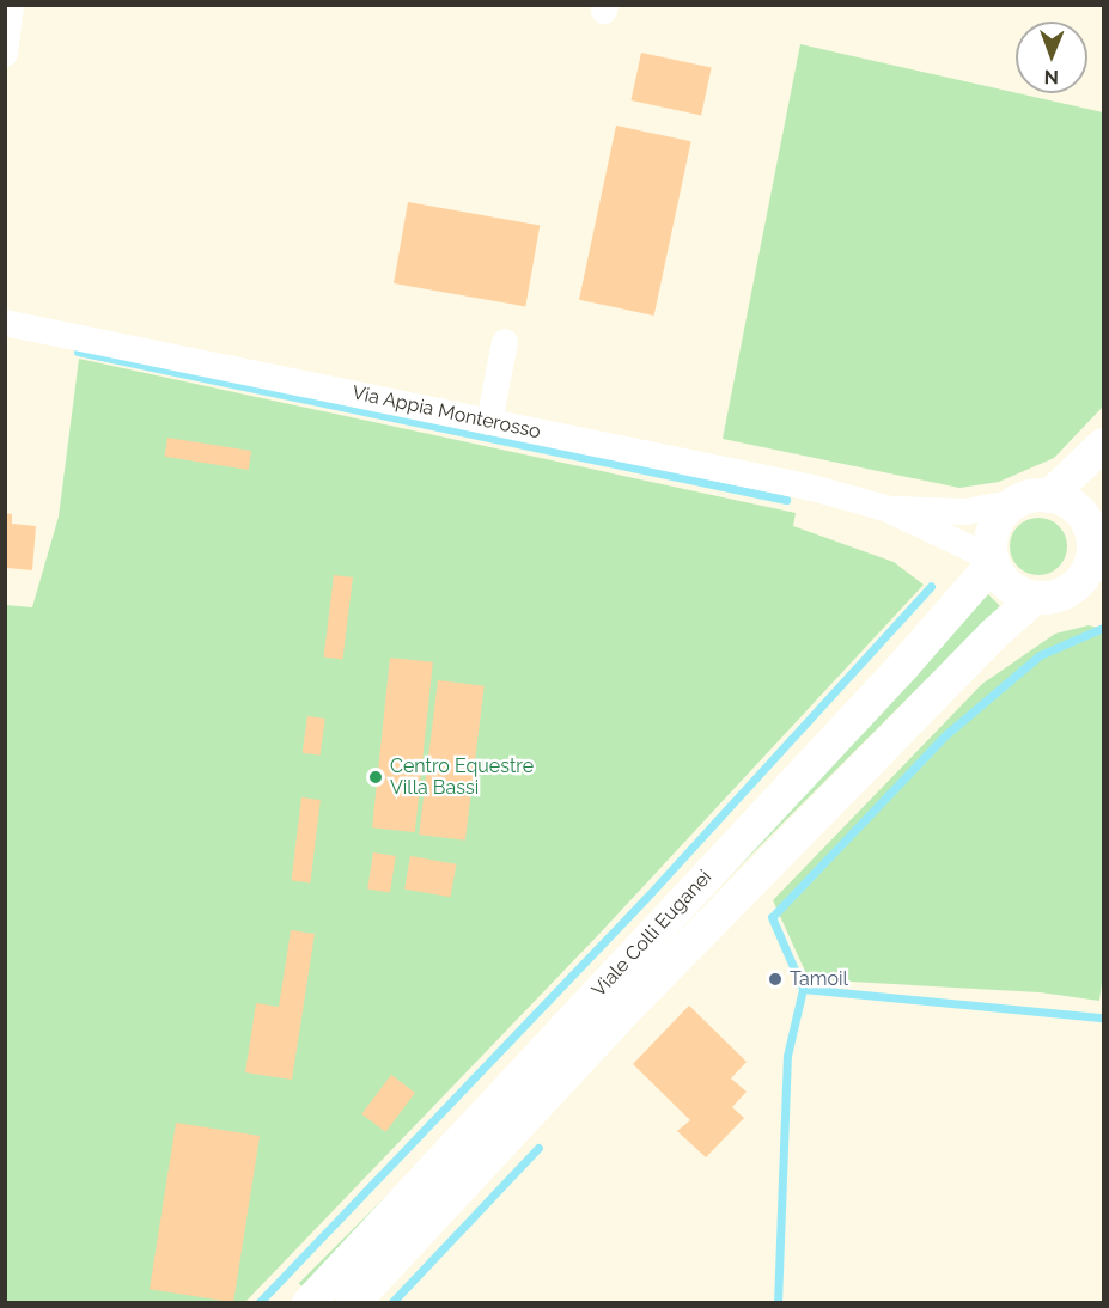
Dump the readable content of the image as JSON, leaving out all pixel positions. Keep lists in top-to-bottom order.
{
  "streets": {
    "main road": ["Viale Colli Euganei"],
    "street": ["Via Appia Monterosso"]
  },
  "crossings": [
    ["Via Appia Monterosso", "Viale Colli Euganei"]
  ],
  "places": ["Centro Equestre Villa Bassi", "Tamoil"],
  "north": "bottom"
}
